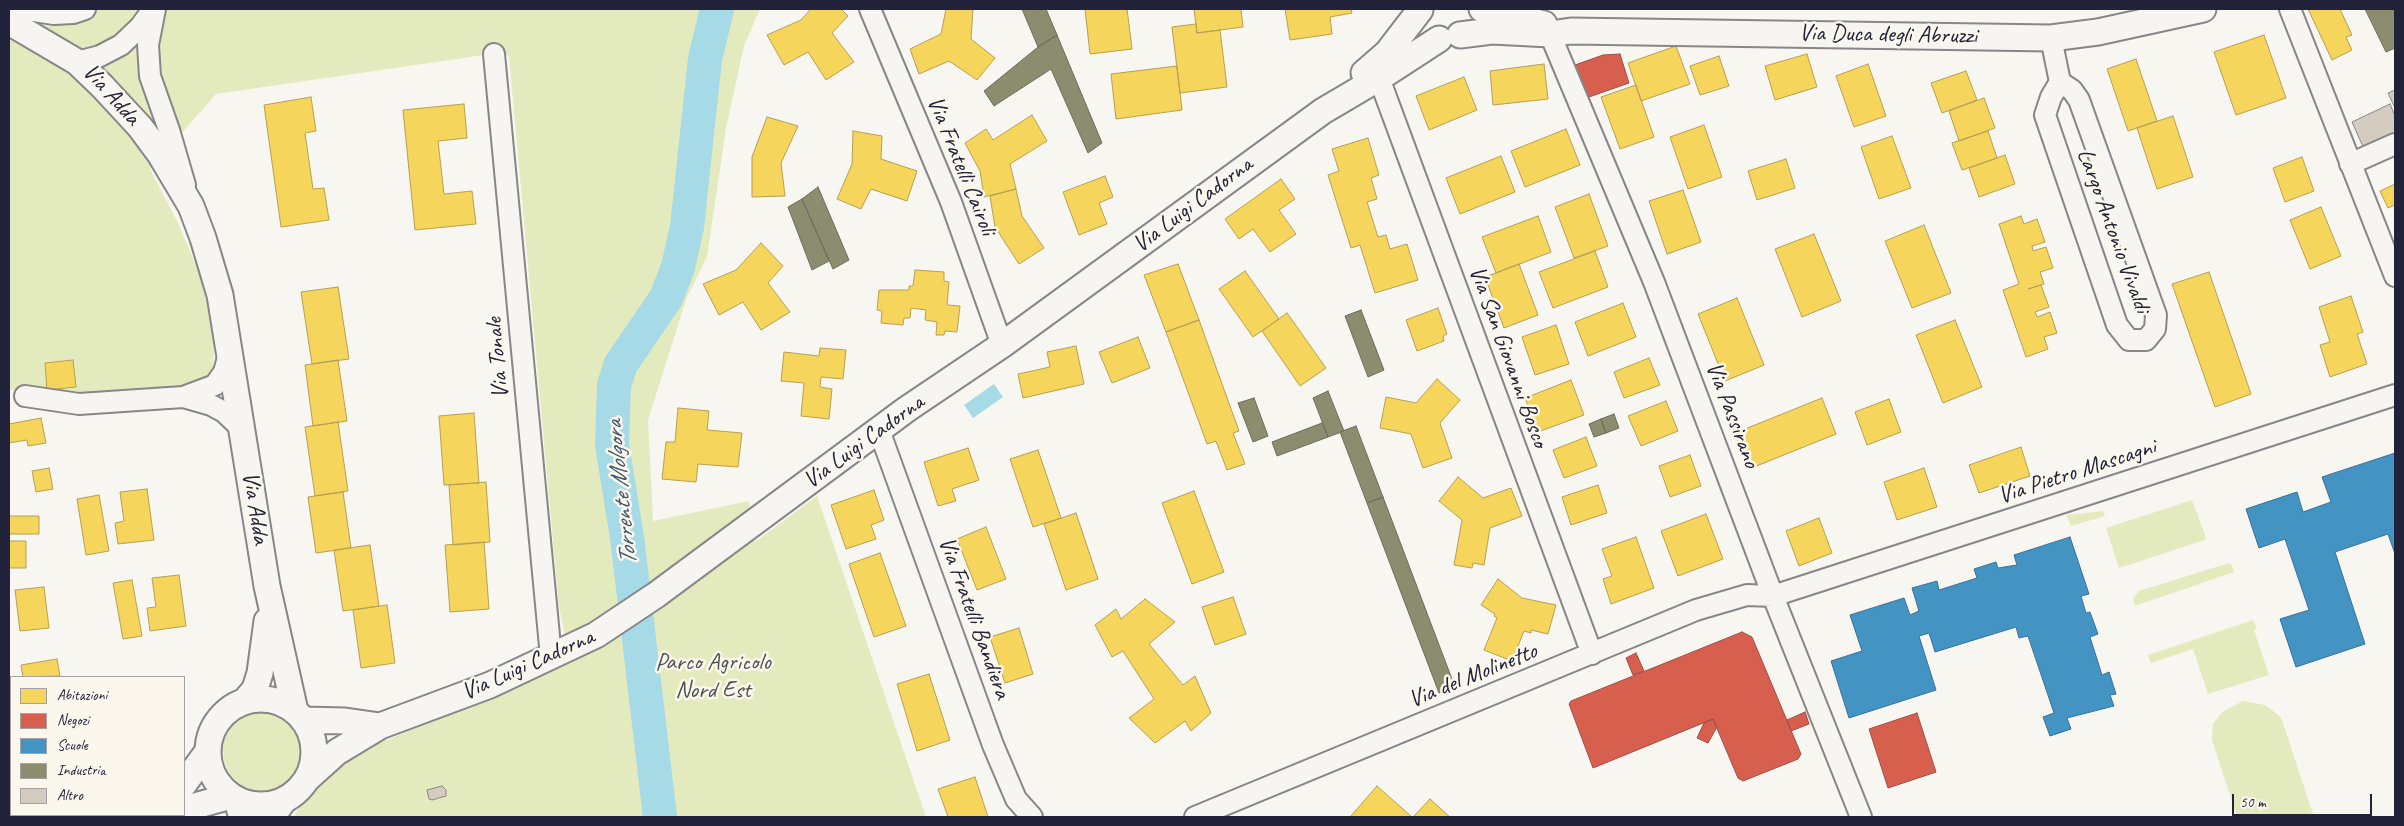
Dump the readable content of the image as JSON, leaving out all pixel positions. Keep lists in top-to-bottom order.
{
  "streets": {
    "street": [
      "Via Duca degli Abruzzi",
      "Via Adda",
      "Via Fratelli Cairoli",
      "Via Luigi Cadorna",
      "Largo Antonio Vivaldi",
      "Via San Giovanni Bosco",
      "Via Tonale",
      "Via Passirano",
      "Via Pietro Mascagni",
      "Via Fratelli Bandiera",
      "Via del Molinetto"
    ]
  },
  "crossings": [
    ["Via Duca degli Abruzzi", "Via Luigi Cadorna"],
    ["Via Duca degli Abruzzi", "Via Passirano"],
    ["Via Adda", "Via Luigi Cadorna"],
    ["Via Fratelli Cairoli", "Via Luigi Cadorna"],
    ["Via Luigi Cadorna", "Via San Giovanni Bosco"],
    ["Via Luigi Cadorna", "Via Tonale"],
    ["Via Luigi Cadorna", "Via Fratelli Bandiera"],
    ["Via San Giovanni Bosco", "Via del Molinetto"],
    ["Via Passirano", "Via Pietro Mascagni"],
    ["Via Passirano", "Via del Molinetto"],
    ["Via Pietro Mascagni", "Via del Molinetto"]
  ],
  "water": ["Torrente Molgora"],
  "parks": ["Parco Agricolo Nord Est"],
  "legend": [
    "Abitazioni",
    "Negozi",
    "Scuole",
    "Industria",
    "Altro"
  ],
  "scale_bar": "50 m"
}
